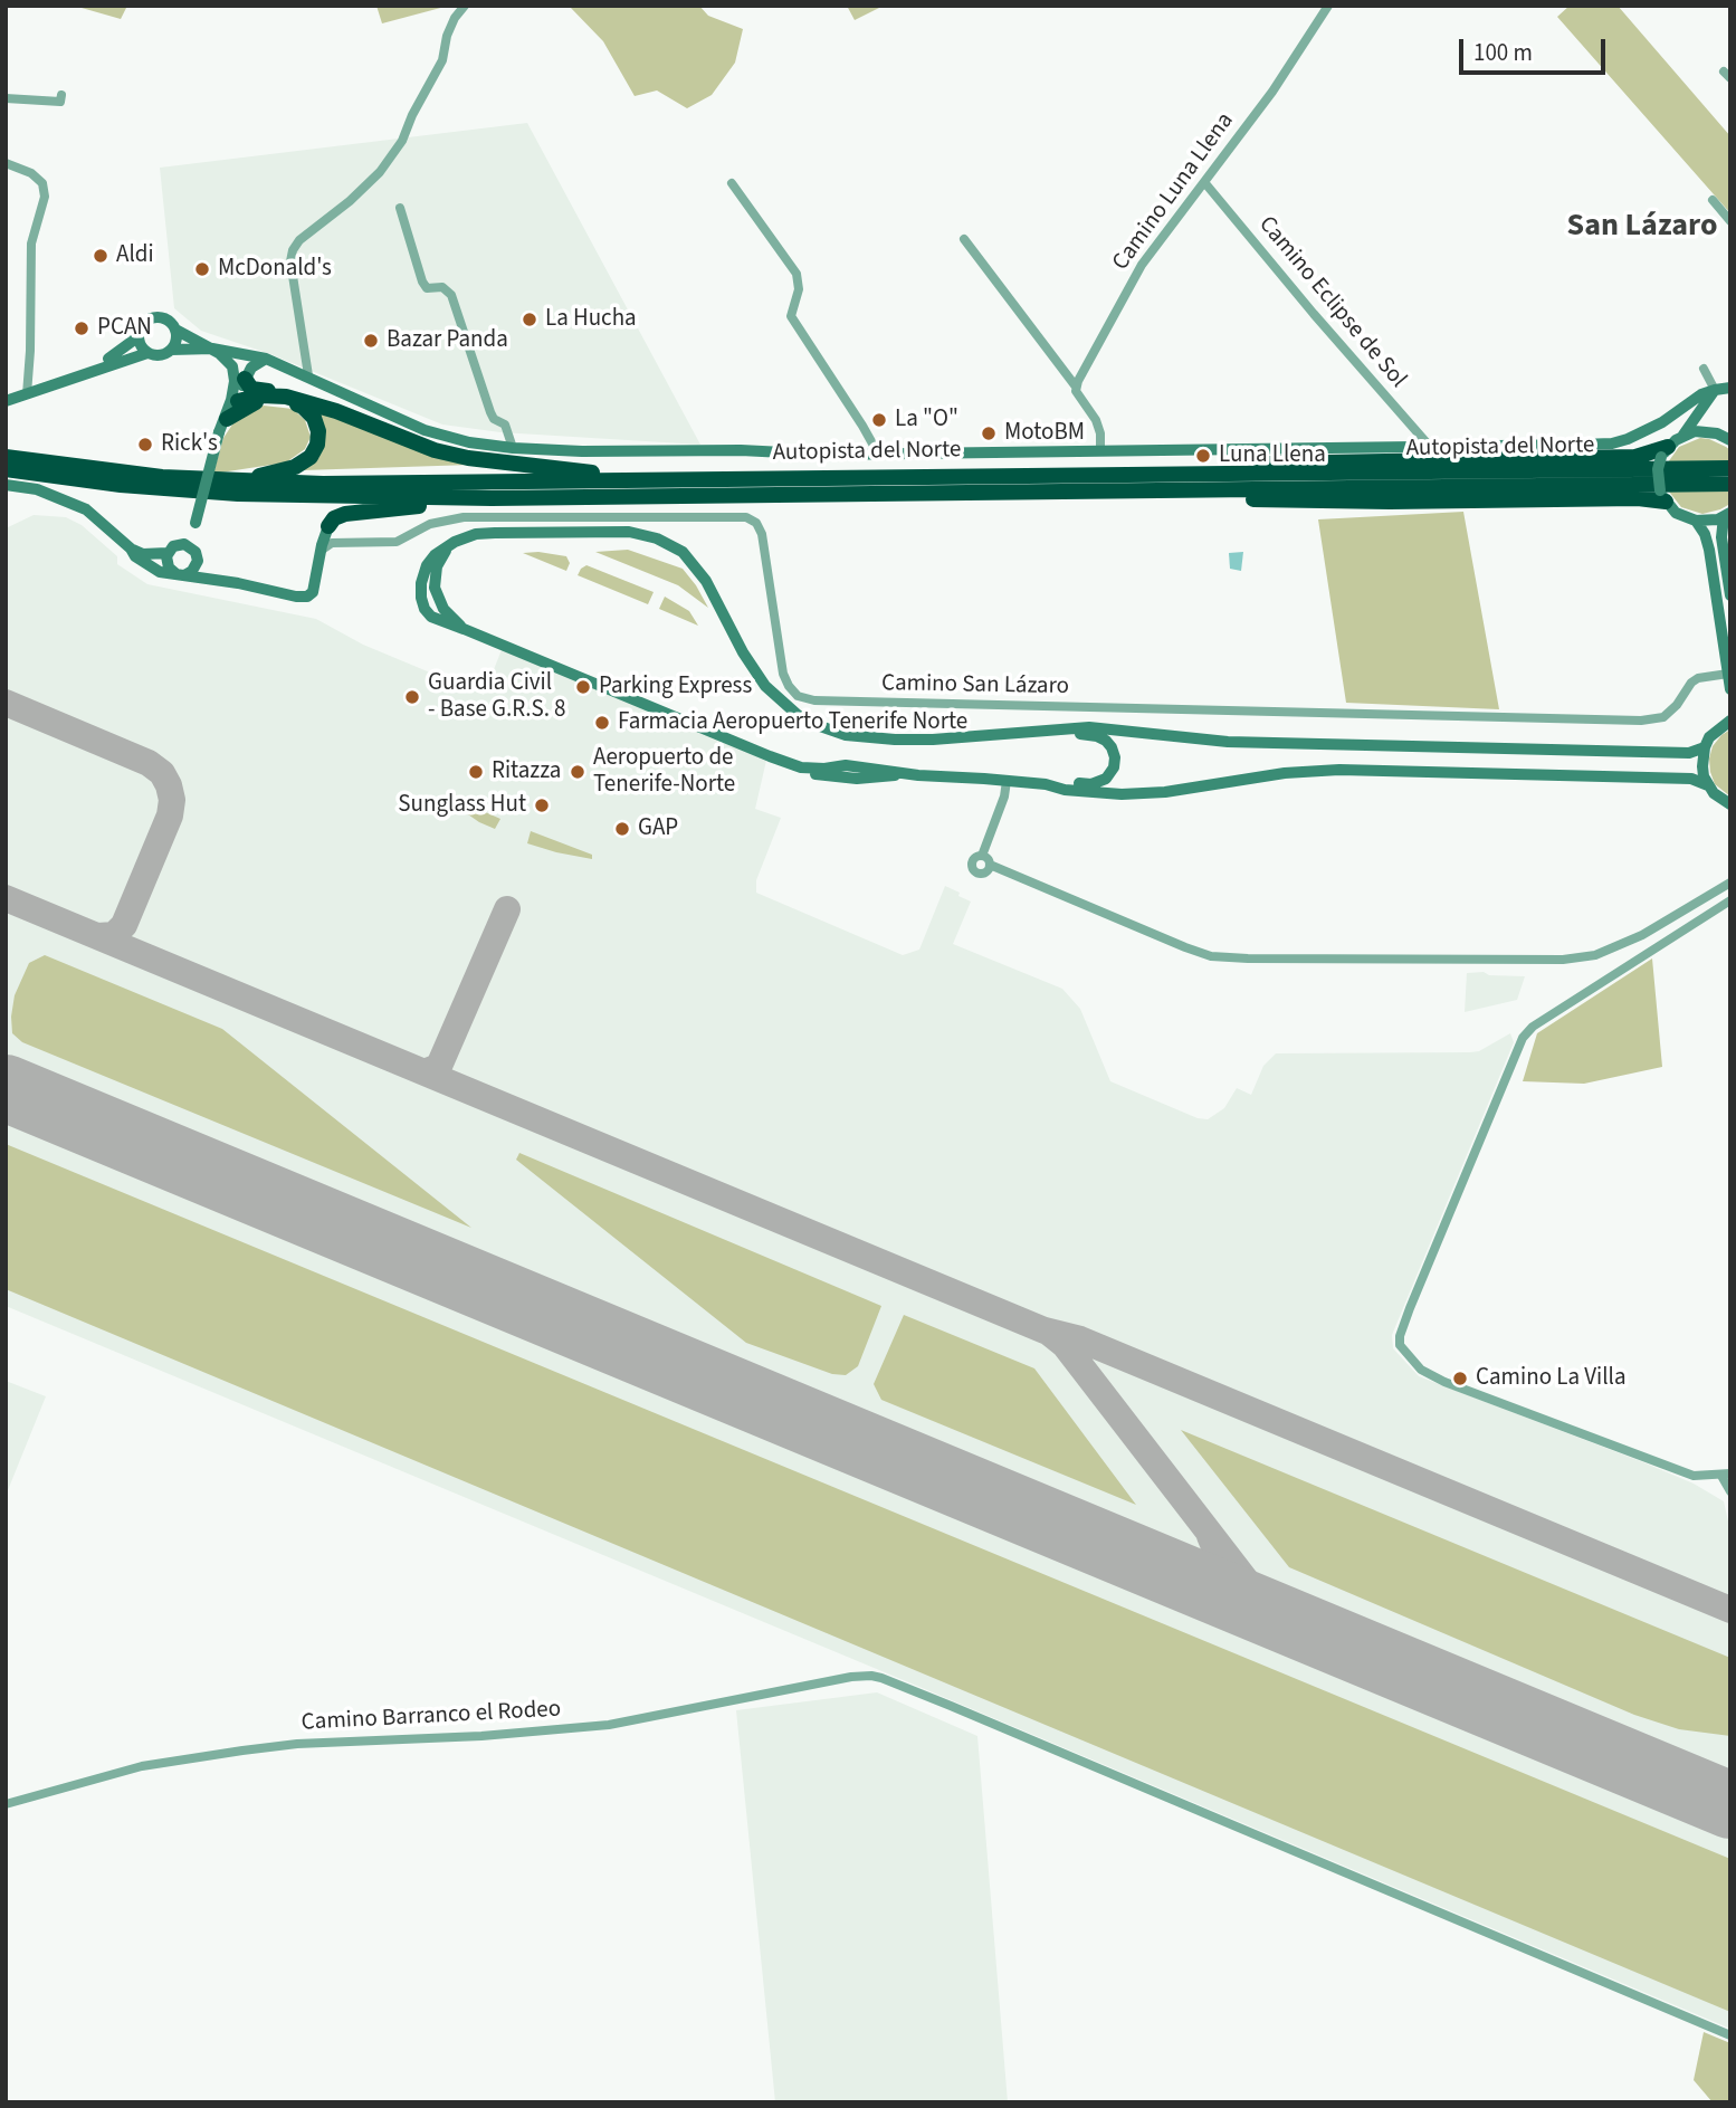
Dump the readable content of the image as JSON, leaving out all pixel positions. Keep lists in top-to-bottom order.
{
  "streets": {
    "highway": ["Autopista del Norte"],
    "street": [
      "Camino Luna Llena",
      "Camino Eclipse de Sol",
      "Camino San Lázaro",
      "Camino Barranco el Rodeo"
    ]
  },
  "crossings": [
    ["Camino Luna Llena", "Camino Eclipse de Sol"]
  ],
  "districts": ["San Lázaro"],
  "places": [
    "Aldi",
    "McDonald's",
    "La Hucha",
    "PCAN",
    "Bazar Panda",
    "La \"O\"",
    "MotoBM",
    "Rick's",
    "Luna Llena",
    "Parking Express",
    "Guardia Civil - Base G.R.S. 8",
    "Farmacia Aeropuerto Tenerife Norte",
    "Ritazza",
    "Aeropuerto de Tenerife-Norte",
    "Sunglass Hut",
    "GAP",
    "Camino La Villa"
  ],
  "scale_bar": "100 m"
}
